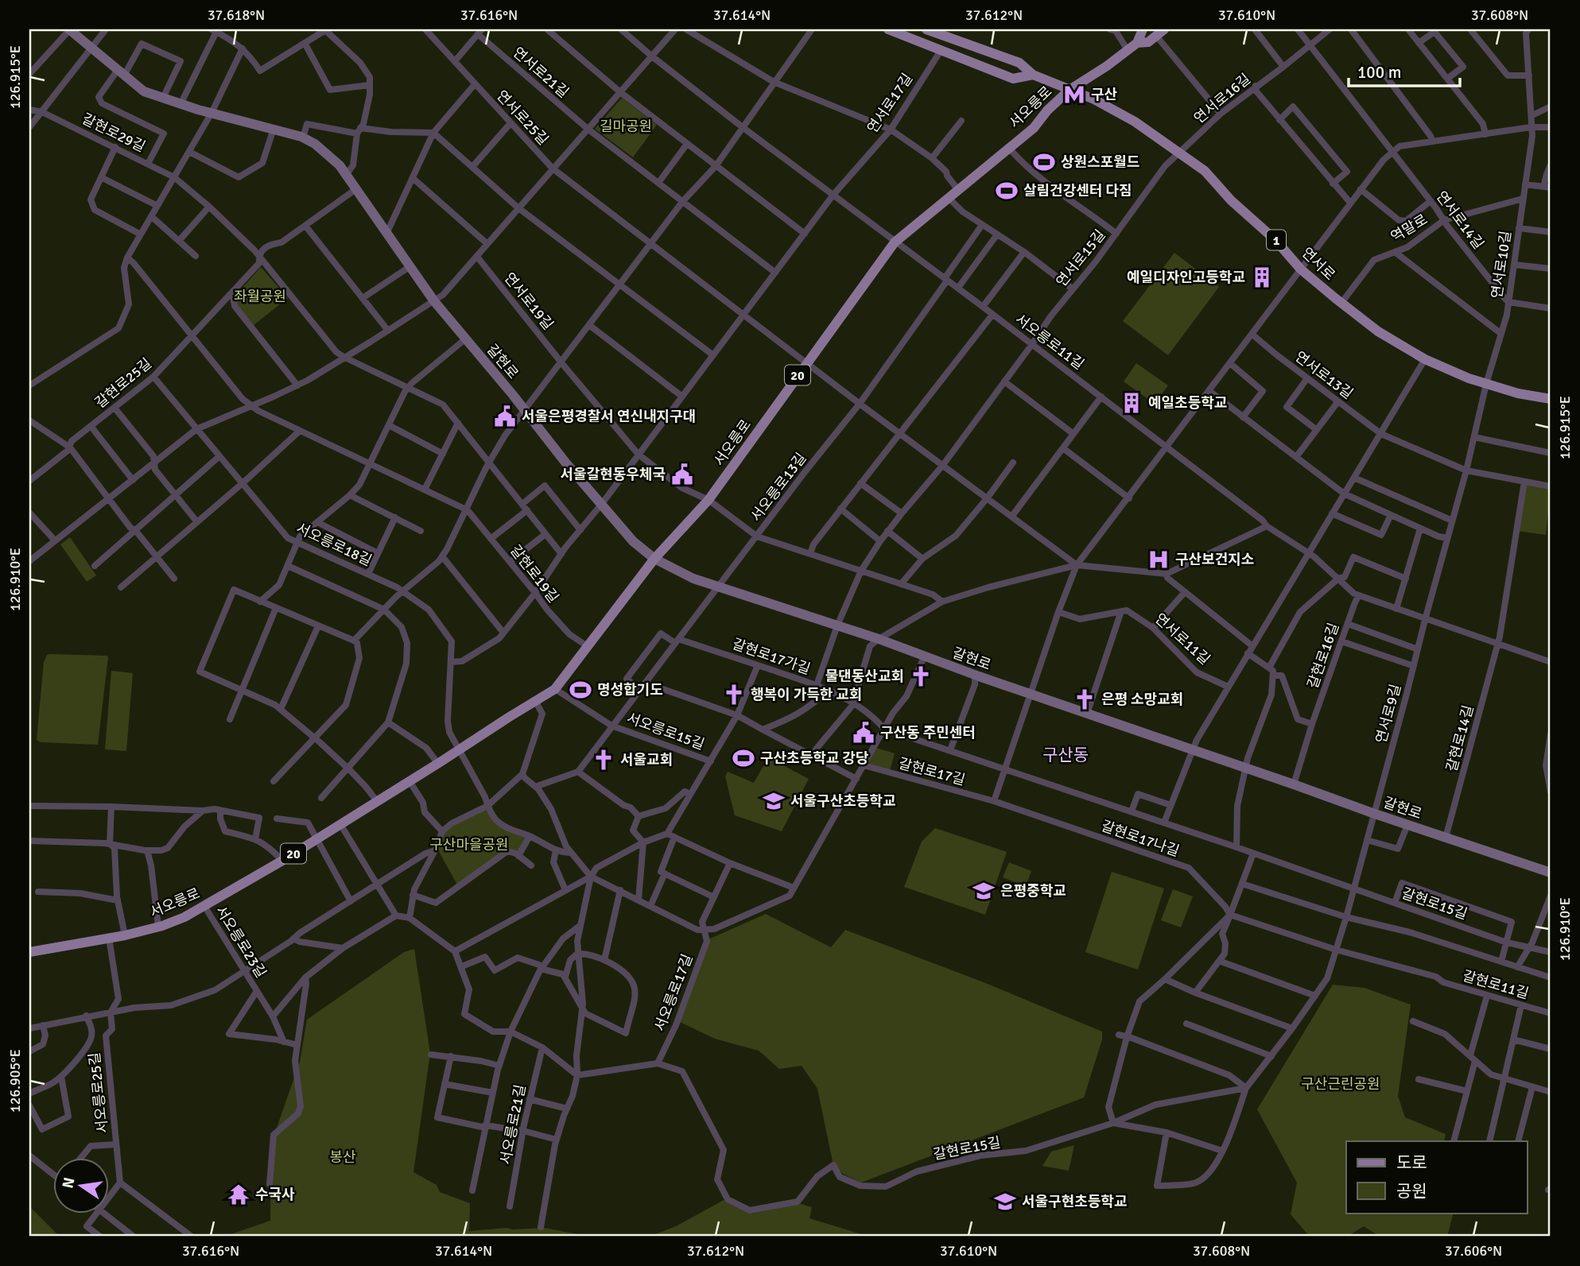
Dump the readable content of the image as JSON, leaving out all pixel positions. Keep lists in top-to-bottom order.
{
  "streets": {
    "main road": [
      "서오릉로",
      "1",
      "연서로",
      "갈현로",
      "20"
    ],
    "street": [
      "연서로21길",
      "연서로16길",
      "연서로17길",
      "연서로25길",
      "갈현로29길",
      "연서로14길",
      "역말로",
      "연서로15길",
      "연서로10길",
      "연서로19길",
      "서오릉로11길",
      "연서로13길",
      "갈현로25길",
      "서오릉로13길",
      "서오릉로18길",
      "갈현로19길",
      "연서로11길",
      "갈현로16길",
      "갈현로17가길",
      "연서로9길",
      "서오릉로15길",
      "갈현로14길",
      "갈현로17길",
      "갈현로17나길",
      "갈현로15길",
      "서오릉로23길",
      "갈현로11길",
      "서오릉로17길",
      "서오릉로25길",
      "서오릉로21길"
    ]
  },
  "crossings": [
    ["연서로16길", "서오릉로"],
    ["연서로16길", "연서로15길"],
    ["연서로16길", "연서로"],
    ["연서로17길", "연서로"],
    ["연서로17길", "서오릉로11길"],
    ["연서로17길", "갈현로"],
    ["서오릉로", "연서로15길"],
    ["서오릉로", "연서로"],
    ["서오릉로", "서오릉로11길"],
    ["서오릉로", "갈현로"],
    ["서오릉로", "서오릉로18길"],
    ["서오릉로", "갈현로19길"],
    ["서오릉로", "서오릉로15길"],
    ["서오릉로", "서오릉로23길"],
    ["서오릉로", "서오릉로25길"],
    ["연서로14길", "역말로"],
    ["연서로14길", "연서로10길"],
    ["역말로", "연서로"],
    ["역말로", "연서로10길"],
    ["연서로15길", "연서로"],
    ["연서로15길", "서오릉로11길"],
    ["연서로15길", "갈현로"],
    ["연서로", "연서로10길"],
    ["연서로", "연서로9길"],
    ["연서로10길", "연서로9길"],
    ["서오릉로11길", "서오릉로13길"],
    ["갈현로", "갈현로25길"],
    ["갈현로", "서오릉로13길"],
    ["갈현로", "갈현로16길"],
    ["갈현로", "연서로9길"],
    ["갈현로", "갈현로14길"],
    ["갈현로25길", "서오릉로18길"],
    ["갈현로25길", "갈현로19길"],
    ["갈현로17가길", "서오릉로15길"],
    ["갈현로17가길", "갈현로17나길"],
    ["갈현로17길", "갈현로17나길"],
    ["갈현로17나길", "갈현로15길"],
    ["갈현로15길", "서오릉로17길"]
  ],
  "districts": ["구산동"],
  "parks": [
    "길마공원",
    "좌월공원",
    "구산마을공원",
    "구산근린공원",
    "봉산"
  ],
  "places": {
    "metro station": ["구산"],
    "sports": [
      "상원스포월드",
      "살림건강센터 다짐",
      "명성합기도",
      "구산초등학교 강당"
    ],
    "building": ["예일디자인고등학교", "예일초등학교"],
    "public building": ["서울은평경찰서 연신내지구대", "서울갈현동우체국", "구산동 주민센터"],
    "hospital": ["구산보건지소"],
    "church": [
      "물댄동산교회",
      "행복이 가득한 교회",
      "은평 소망교회",
      "서울교회"
    ],
    "school or university": ["서울구산초등학교", "은평중학교", "서울구현초등학교"],
    "temple": ["수국사"]
  },
  "legend": ["도로", "공원"],
  "scale_bar": "100 m",
  "north": "left",
  "coordinates": [
    "37.618°N",
    "37.616°N",
    "37.614°N",
    "37.612°N",
    "37.610°N",
    "37.608°N",
    "126.915°E",
    "126.910°E",
    "126.905°E",
    "37.606°N"
  ]
}
